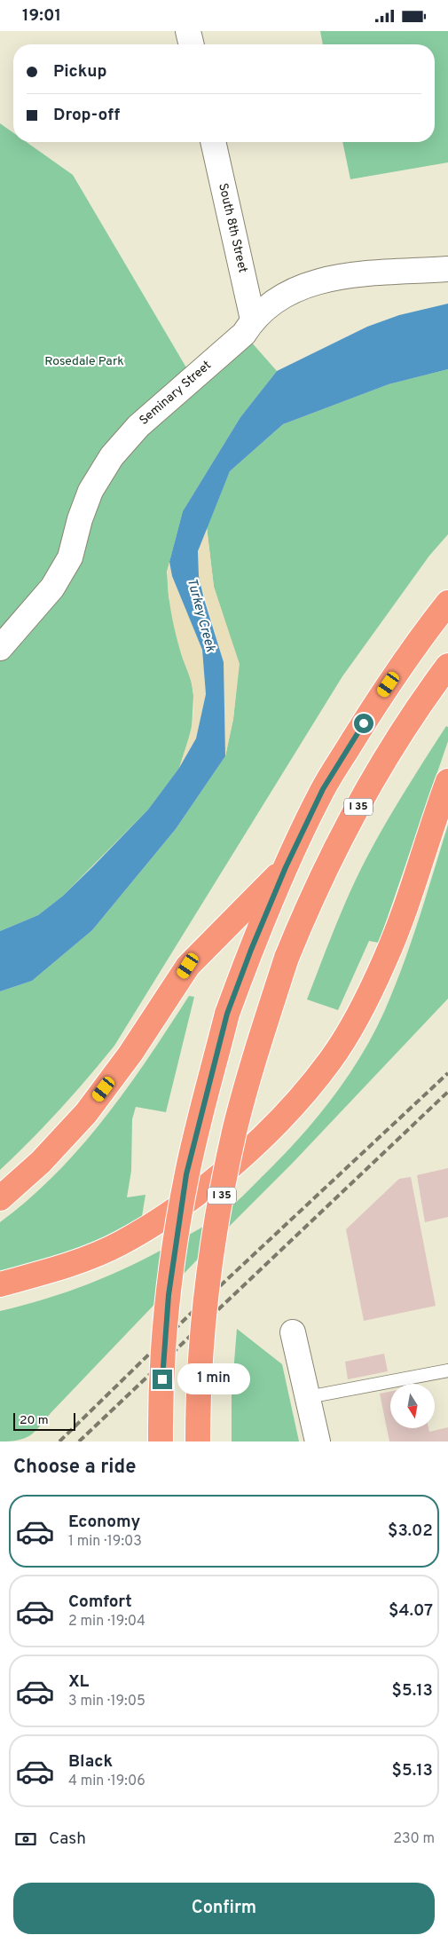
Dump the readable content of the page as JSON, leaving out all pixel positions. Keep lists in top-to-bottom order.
{
  "streets": {
    "highway": ["I 35"],
    "street": ["South 8th Street", "Seminary Street"]
  },
  "crossings": [
    ["South 8th Street", "Seminary Street"]
  ],
  "water": ["Turkey Creek"],
  "parks": ["Rosedale Park"],
  "scale_bar": "20 m",
  "north": "bottom",
  "page": {
    "status": "19:01",
    "banner": ["Pickup", "Drop-off"],
    "bubble": "1 min",
    "scale": "20 m",
    "heading": "Choose a ride",
    "list": [
      {
        "name": "Economy",
        "note": "1 min · 19:03",
        "value": "$3.02"
      },
      {
        "name": "Comfort",
        "note": "2 min · 19:04",
        "value": "$4.07"
      },
      {
        "name": "XL",
        "note": "3 min · 19:05",
        "value": "$5.13"
      },
      {
        "name": "Black",
        "note": "4 min · 19:06",
        "value": "$5.13"
      }
    ],
    "pay": ["Cash", "230 m"],
    "buttons": "Confirm"
  }
}
